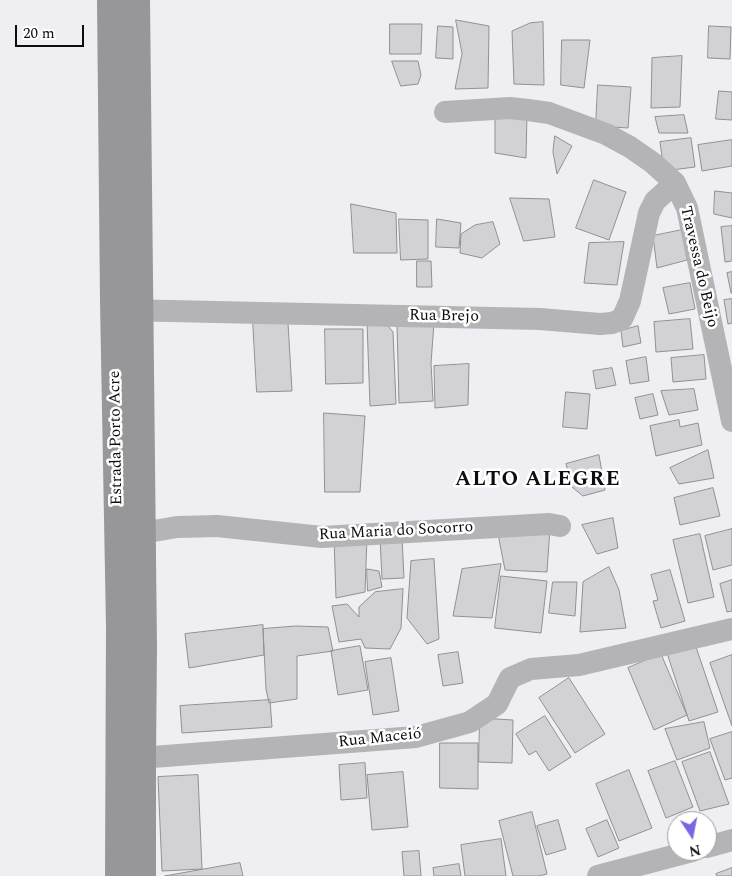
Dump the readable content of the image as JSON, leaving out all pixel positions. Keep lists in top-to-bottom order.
{
  "streets": {
    "main road": ["Estrada Porto Acre"],
    "street": [
      "Travessa do Beijo",
      "Rua Brejo",
      "Rua Maria do Socorro",
      "Rua Maceió"
    ]
  },
  "crossings": [
    ["Travessa do Beijo", "Rua Brejo"],
    ["Rua Brejo", "Estrada Porto Acre"],
    ["Estrada Porto Acre", "Rua Maria do Socorro"],
    ["Estrada Porto Acre", "Rua Maceió"]
  ],
  "districts": ["ALTO ALEGRE"],
  "scale_bar": "20 m",
  "north": "bottom"
}
